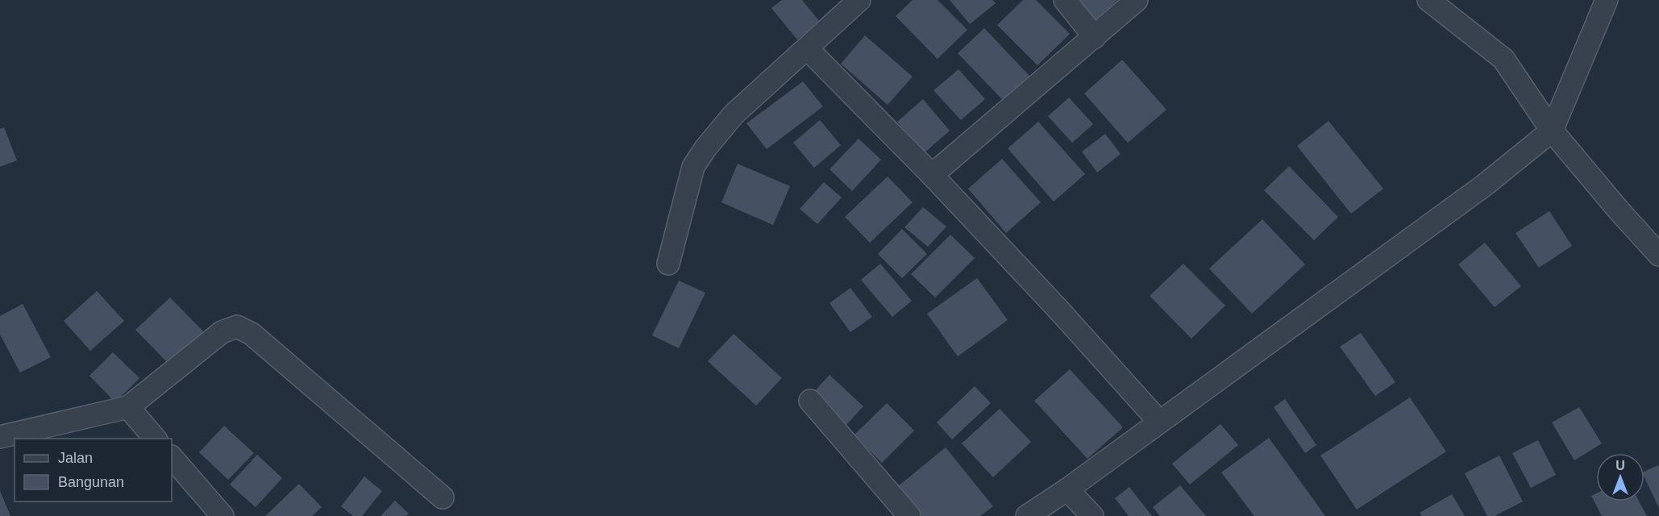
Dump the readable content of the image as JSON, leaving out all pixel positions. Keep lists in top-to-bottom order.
{
  "legend": ["Jalan", "Bangunan"],
  "north": "top"
}
